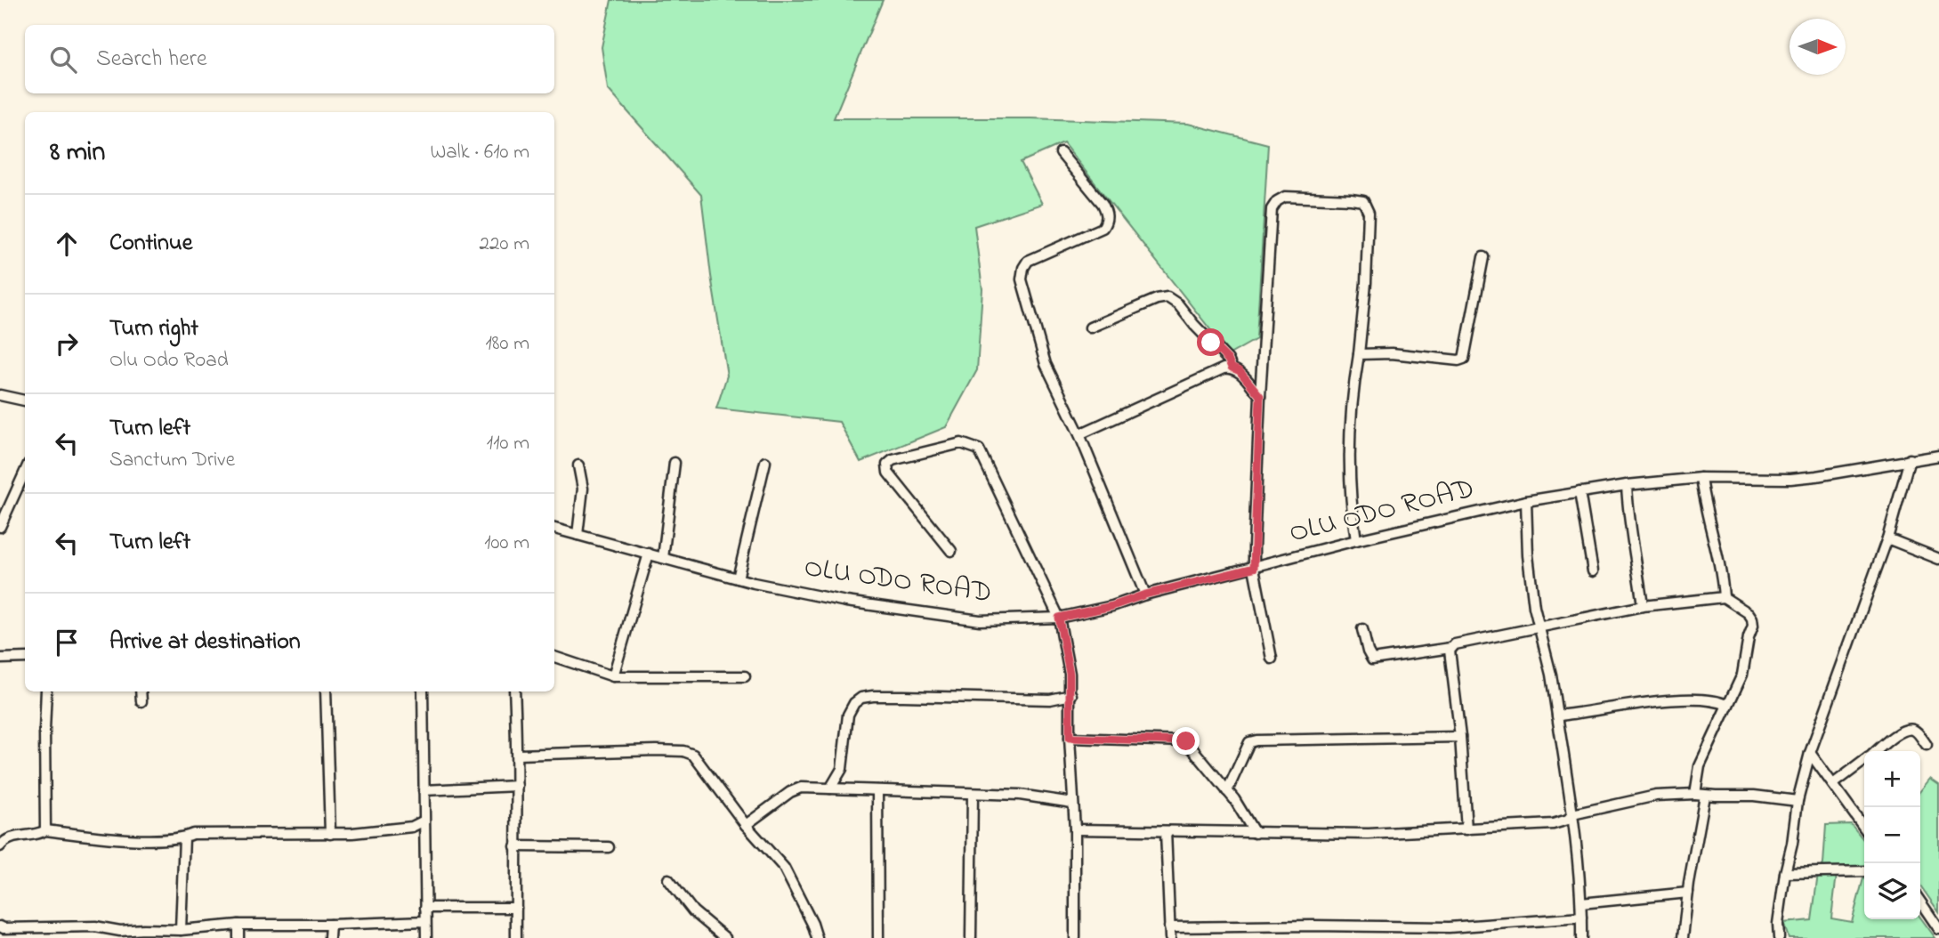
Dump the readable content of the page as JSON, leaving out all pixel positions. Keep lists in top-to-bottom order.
{
  "streets": {
    "street": ["OLU ODO ROAD"]
  },
  "north": "right",
  "page": {
    "search": "Search here",
    "heading": ["8 min", "Walk · 610 m"],
    "list": [
      ["Continue", "220 m"],
      ["Turn right", "Olu Odo Road", "180 m"],
      ["Turn left", "Sanctum Drive", "110 m"],
      ["Turn left", "100 m"],
      "Arrive at destination"
    ],
    "map_buttons": ["+", "−"]
  }
}
